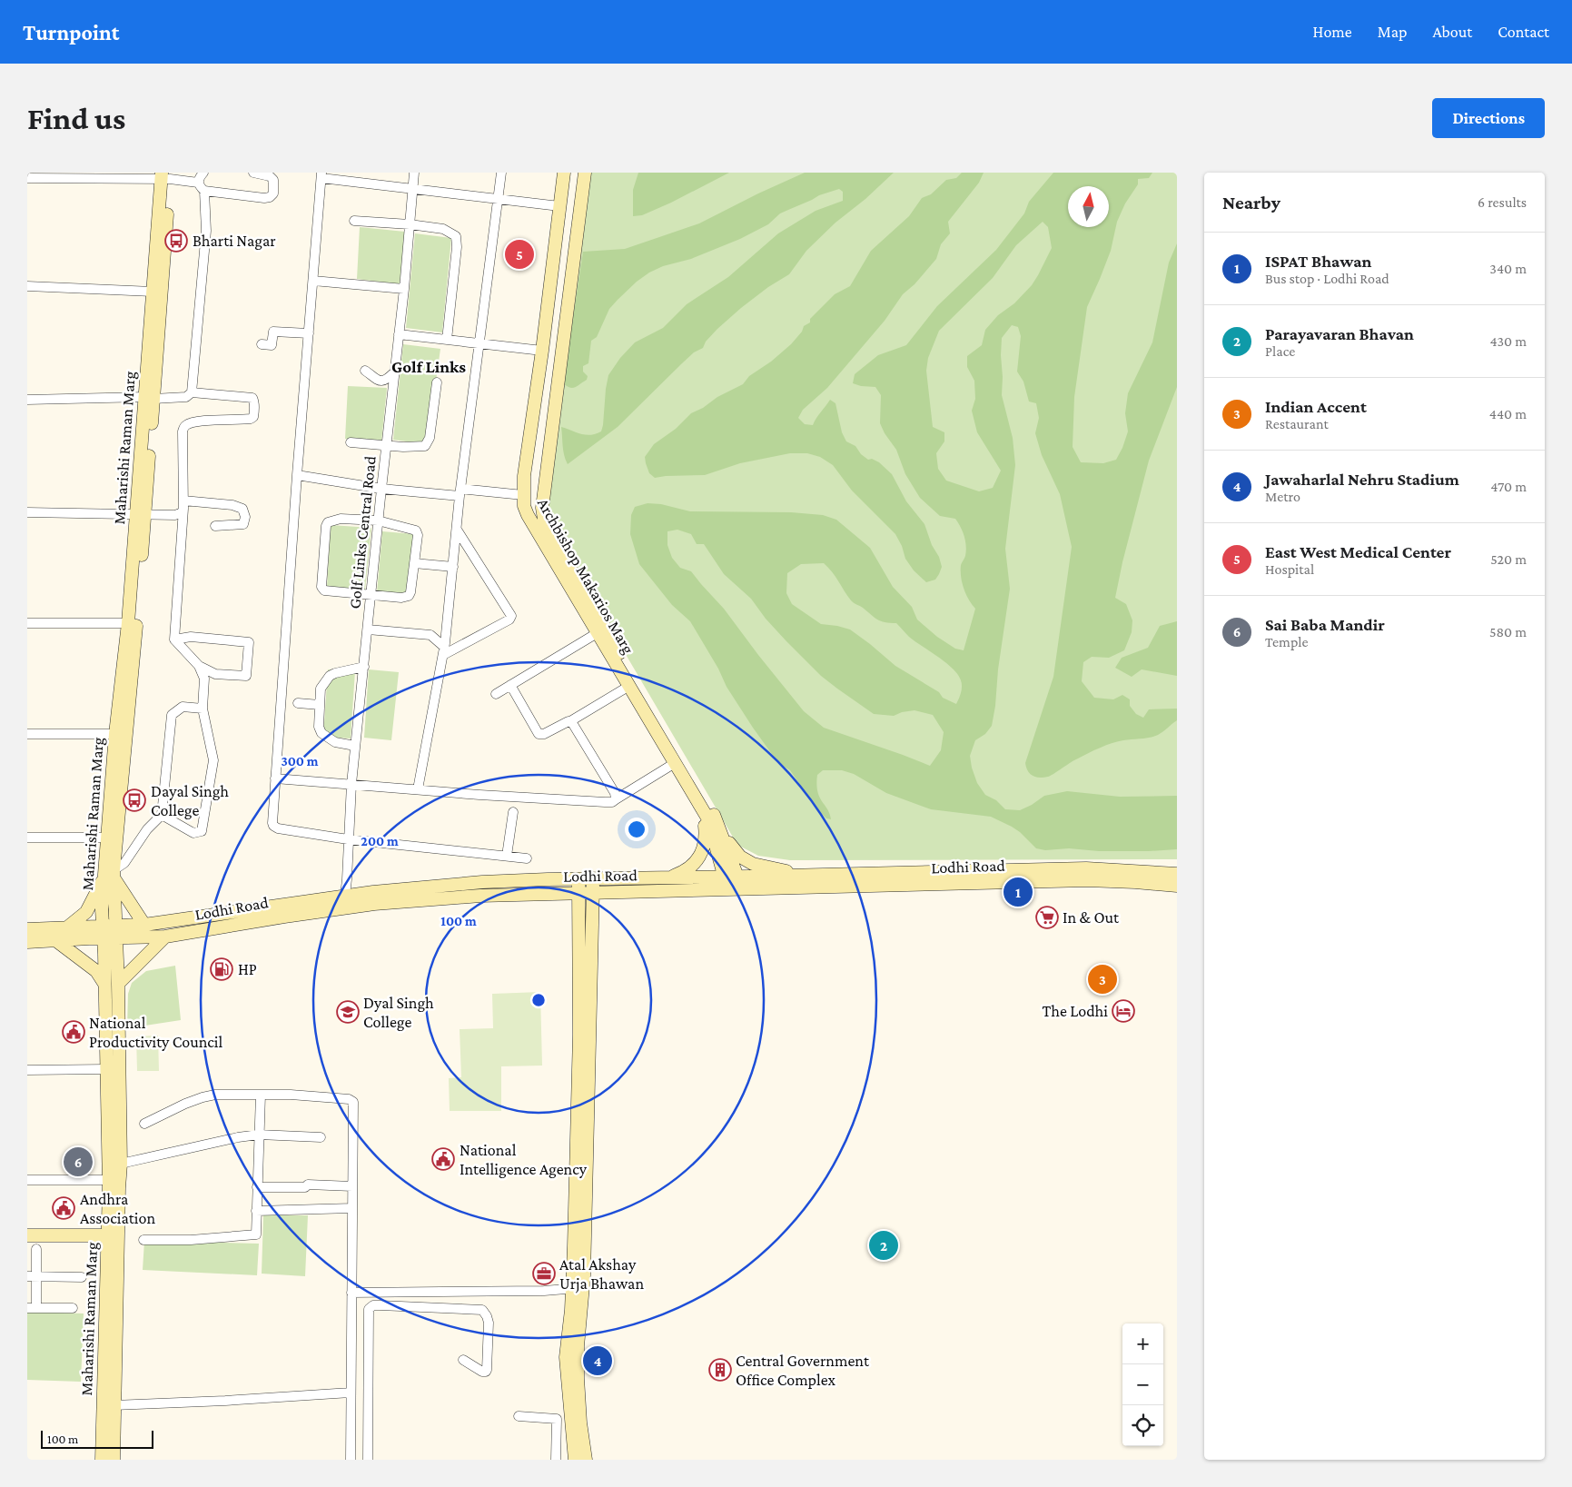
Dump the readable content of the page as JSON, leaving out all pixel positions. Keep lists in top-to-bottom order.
{
  "streets": {
    "main road": ["Maharishi Raman Marg", "Archbishop Makarios Marg", "Lodhi Road"],
    "street": ["Golf Links Central Road"]
  },
  "crossings": [
    ["Maharishi Raman Marg", "Lodhi Road"],
    ["Golf Links Central Road", "Lodhi Road"],
    ["Archbishop Makarios Marg", "Lodhi Road"]
  ],
  "districts": ["Golf Links"],
  "places": {
    "bus stop": ["Bharti Nagar", "Dayal Singh College"],
    "supermarket": ["In & Out"],
    "fuel station": ["HP"],
    "hotel": ["The Lodhi"],
    "school or university": ["Dyal Singh College"],
    "public building": ["National Productivity Council", "National Intelligence Agency", "Andhra Association"],
    "office": ["Atal Akshay Urja Bhawan"],
    "building": ["Central Government Office Complex"]
  },
  "scale_bar": "100 m",
  "north": "top",
  "page": {
    "header": "Turnpoint",
    "nav": [
      "Home",
      "Map",
      "About",
      "Contact"
    ],
    "buttons": "Directions",
    "title": "Find us",
    "heading": ["Nearby", "6 results"],
    "list": [
      {
        "mark": "1",
        "name": "ISPAT Bhawan",
        "note": "Bus stop · Lodhi Road",
        "value": "340 m"
      },
      {
        "mark": "2",
        "name": "Parayavaran Bhavan",
        "note": "Place",
        "value": "430 m"
      },
      {
        "mark": "3",
        "name": "Indian Accent",
        "note": "Restaurant",
        "value": "440 m"
      },
      {
        "mark": "4",
        "name": "Jawaharlal Nehru Stadium",
        "note": "Metro",
        "value": "470 m"
      },
      {
        "mark": "5",
        "name": "East West Medical Center",
        "note": "Hospital",
        "value": "520 m"
      },
      {
        "mark": "6",
        "name": "Sai Baba Mandir",
        "note": "Temple",
        "value": "580 m"
      }
    ],
    "pins": [
      "5",
      "1",
      "3",
      "6",
      "2",
      "4"
    ],
    "map_buttons": ["+", "−"],
    "scale": "100 m"
  },
  "rings": ["300 m", "200 m", "100 m"]
}
